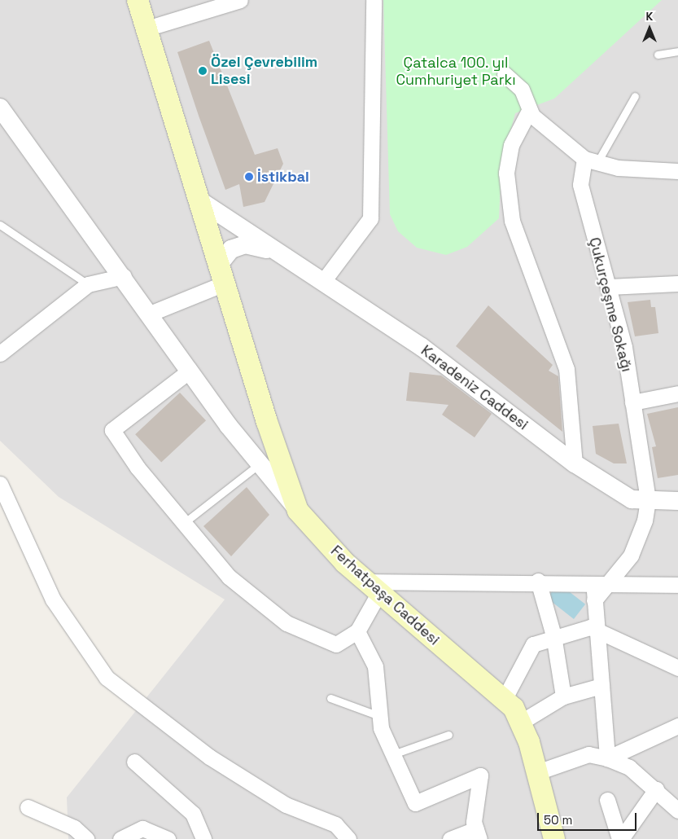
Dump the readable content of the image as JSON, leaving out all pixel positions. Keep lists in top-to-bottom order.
{
  "streets": {
    "main road": ["Ferhatpaşa Caddesi"],
    "street": ["Çukurçeşme Sokağı", "Karadeniz Caddesi"]
  },
  "crossings": [
    ["Çukurçeşme Sokağı", "Karadeniz Caddesi"],
    ["Karadeniz Caddesi", "Ferhatpaşa Caddesi"]
  ],
  "parks": ["Çatalca 100. yıl Cumhuriyet Parkı"],
  "places": ["Özel Çevrebilim Lisesi", "İstikbal"],
  "scale_bar": "50 m",
  "north": "top"
}
